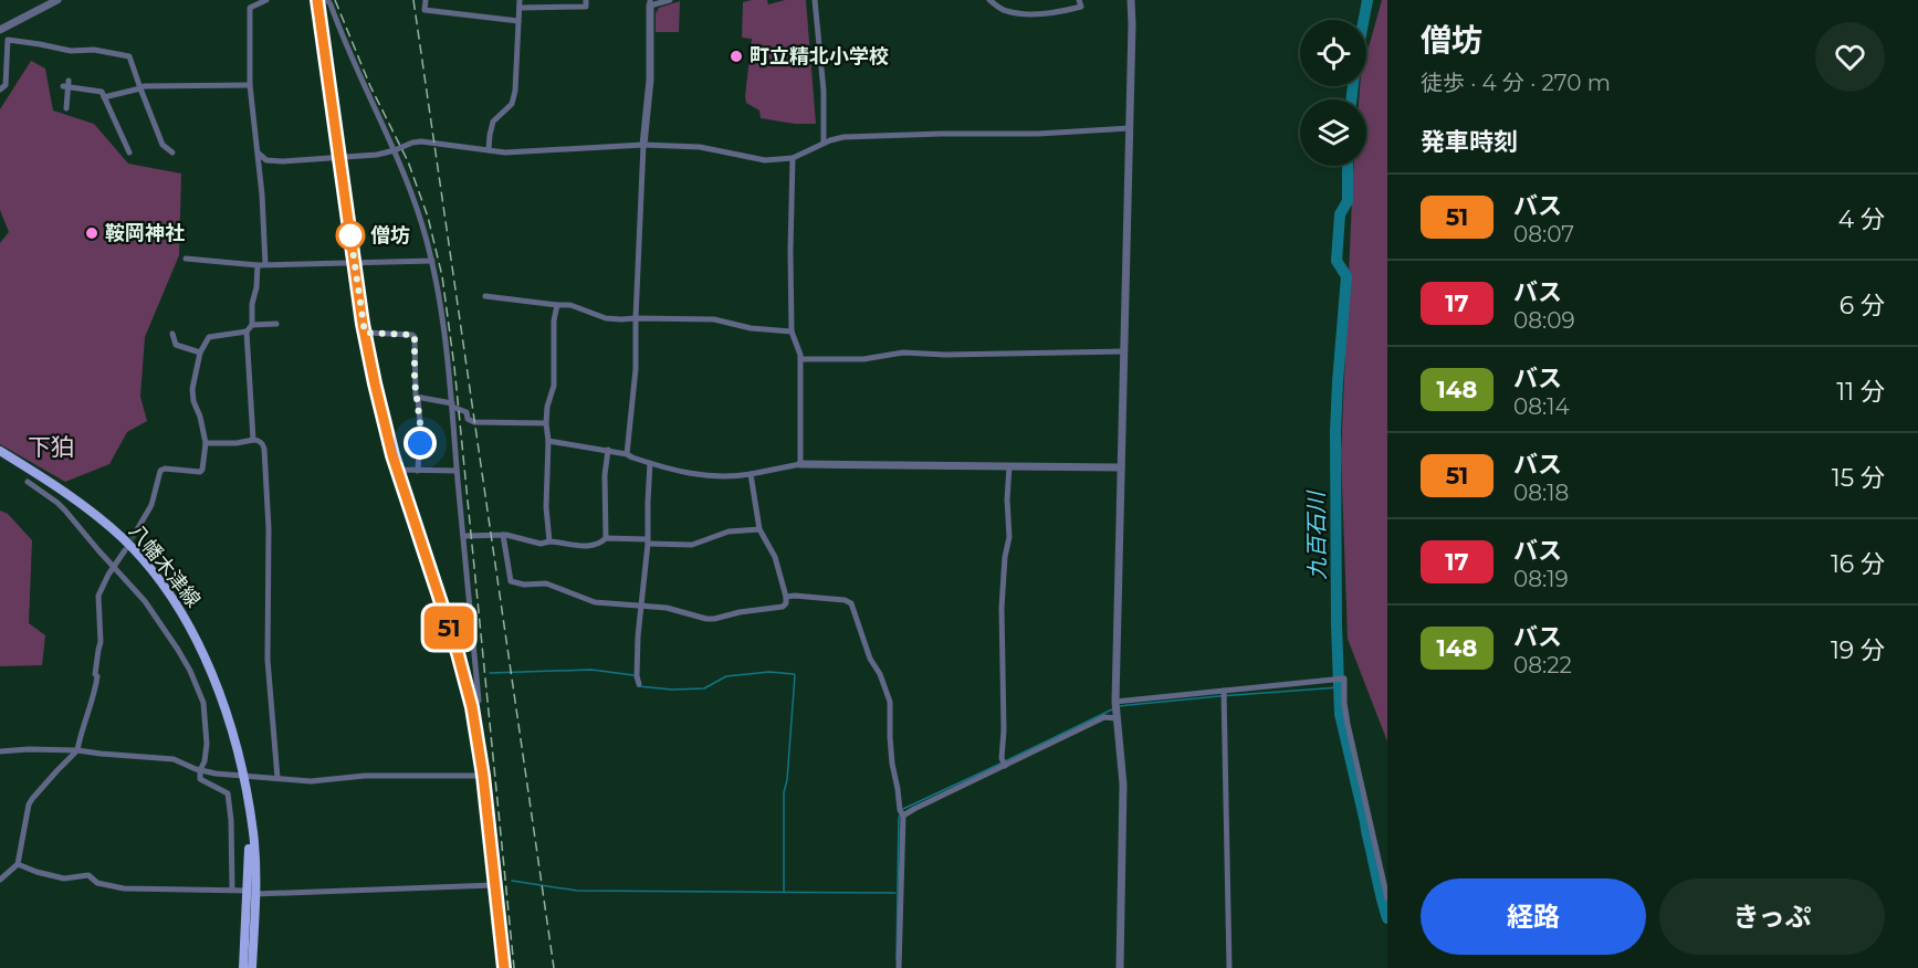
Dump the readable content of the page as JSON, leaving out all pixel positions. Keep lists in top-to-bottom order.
{
  "streets": {
    "main road": ["八幡木津線"]
  },
  "districts": ["下狛"],
  "water": ["九百石川"],
  "places": ["町立精北小学校", "鞍岡神社", "僧坊"],
  "lines": ["bus line 51"],
  "page": {
    "on_map": "51",
    "heading": [
      ["僧坊", "徒歩 · 4 分 · 270 m"],
      "発車時刻"
    ],
    "list": [
      {
        "mark": "51",
        "name": "バス",
        "note": "08:07",
        "value": "4 分"
      },
      {
        "mark": "17",
        "name": "バス",
        "note": "08:09",
        "value": "6 分"
      },
      {
        "mark": "148",
        "name": "バス",
        "note": "08:14",
        "value": "11 分"
      },
      {
        "mark": "51",
        "name": "バス",
        "note": "08:18",
        "value": "15 分"
      },
      {
        "mark": "17",
        "name": "バス",
        "note": "08:19",
        "value": "16 分"
      },
      {
        "mark": "148",
        "name": "バス",
        "note": "08:22",
        "value": "19 分"
      }
    ],
    "buttons": ["経路", "きっぷ"]
  }
}
